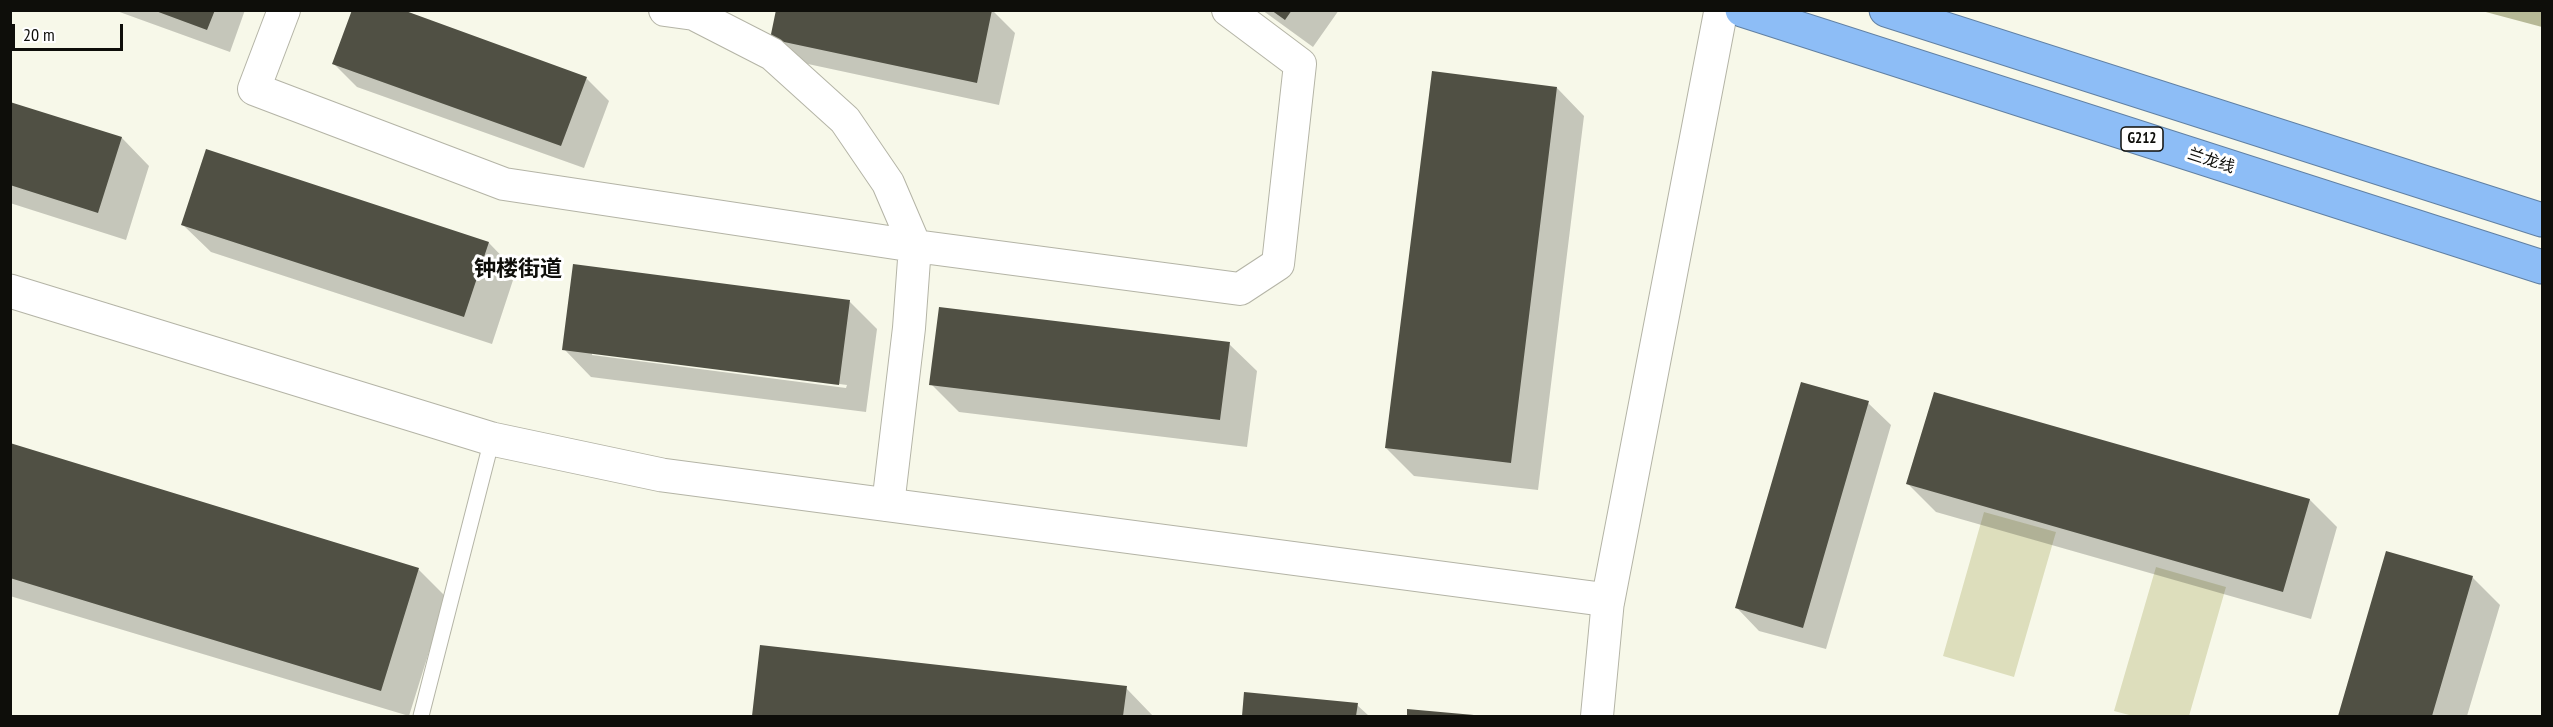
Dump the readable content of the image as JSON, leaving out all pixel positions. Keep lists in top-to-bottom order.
{
  "streets": {
    "highway": ["G212", "兰龙线"]
  },
  "districts": ["钟楼街道"],
  "scale_bar": "20 m"
}
